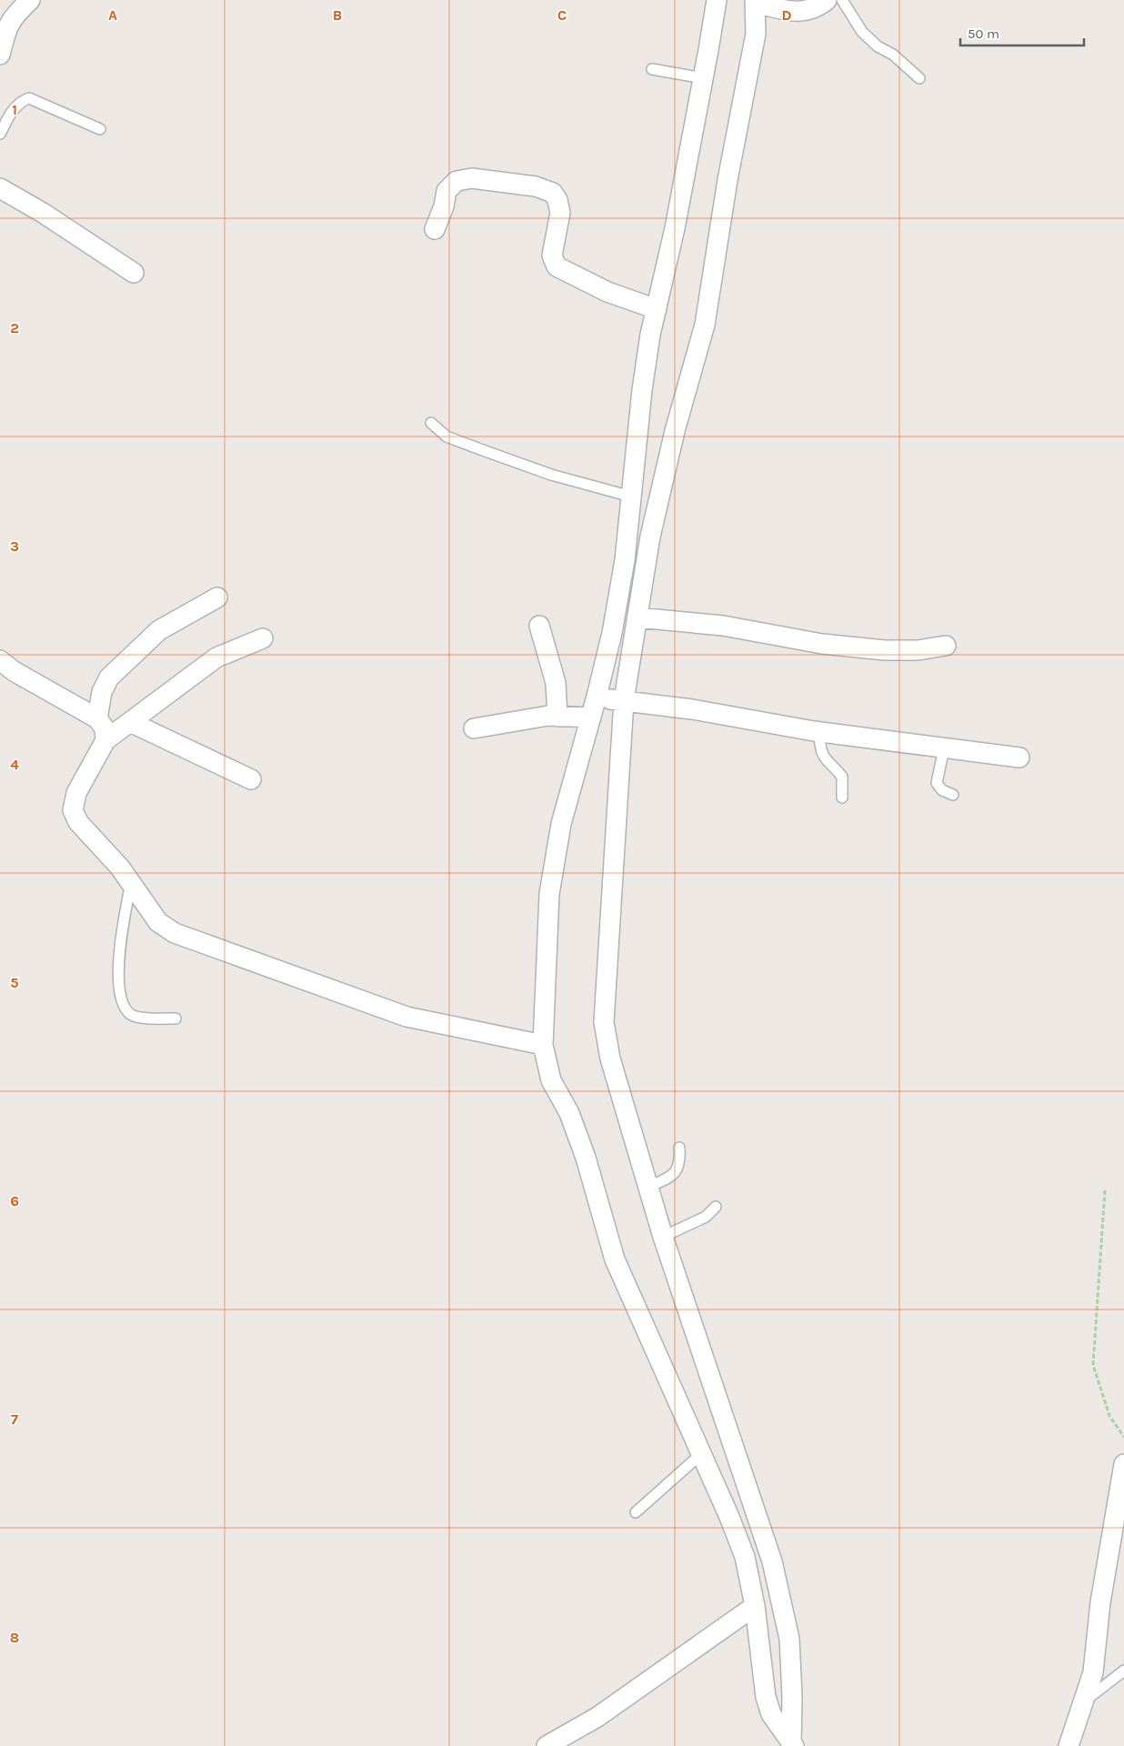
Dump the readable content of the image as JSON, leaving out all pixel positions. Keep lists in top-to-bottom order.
{
  "scale_bar": "50 m",
  "grid": {
    "columns": [
      "A",
      "B",
      "C",
      "D"
    ],
    "rows": [
      "1",
      "2",
      "3",
      "4",
      "5",
      "6",
      "7",
      "8"
    ]
  }
}
